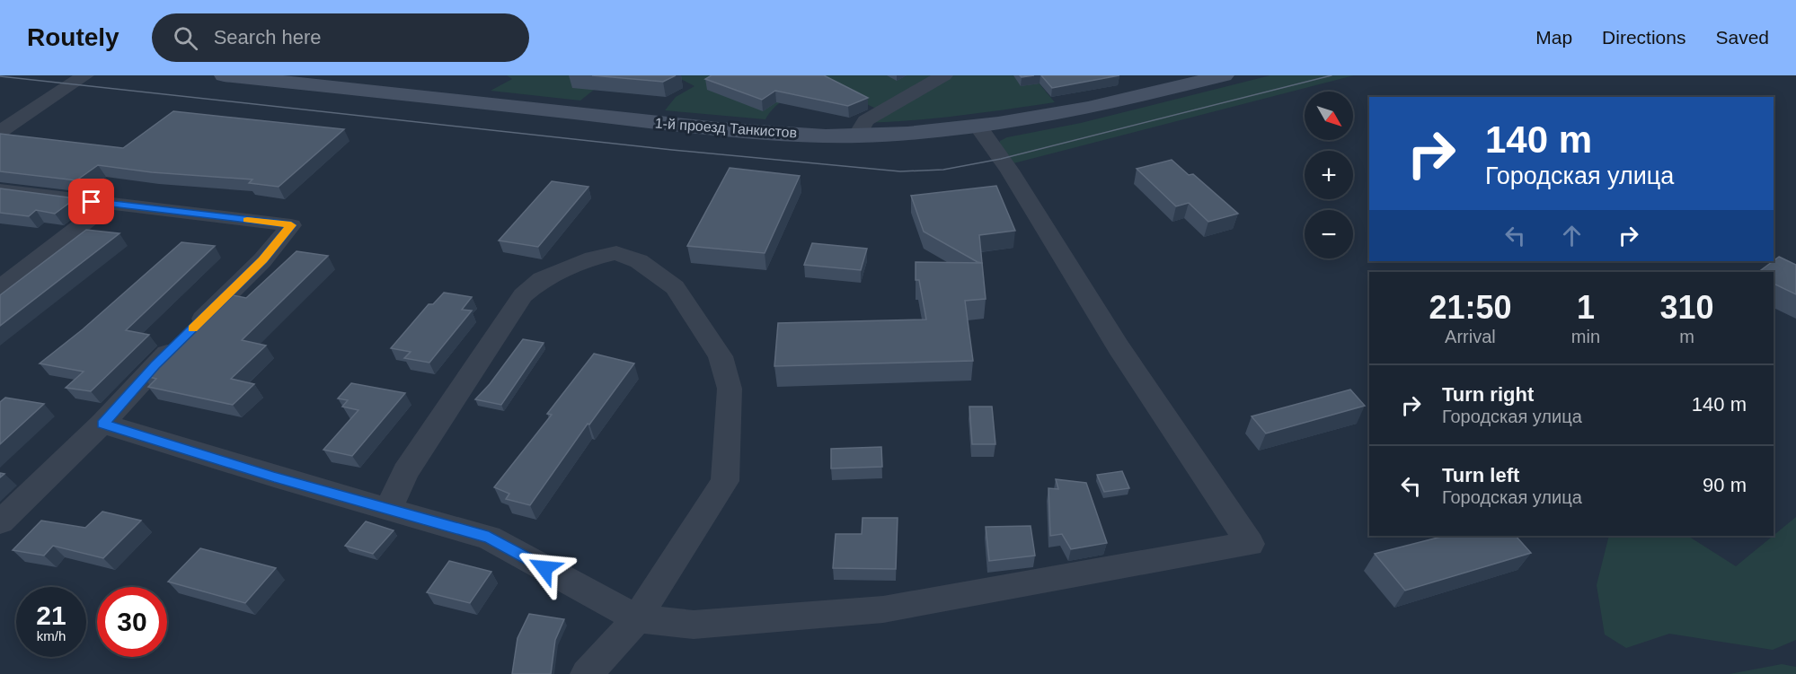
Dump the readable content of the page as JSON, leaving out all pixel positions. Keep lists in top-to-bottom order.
{
  "streets": {
    "main road": ["1-й проезд Танкистов"]
  },
  "north": "bottom right",
  "page": {
    "header": "Routely",
    "search": "Search here",
    "nav": ["Map", "Directions", "Saved"],
    "map_buttons": ["+", "−"],
    "turn": ["140 m", "Городская улица"],
    "eta": [
      "21:50",
      "Arrival",
      "1",
      "min",
      "310",
      "m"
    ],
    "list": [
      {
        "name": "Turn right",
        "note": "Городская улица",
        "value": "140 m"
      },
      {
        "name": "Turn left",
        "note": "Городская улица",
        "value": "90 m"
      }
    ],
    "speed": "21 km/h",
    "limit": "30"
  }
}
